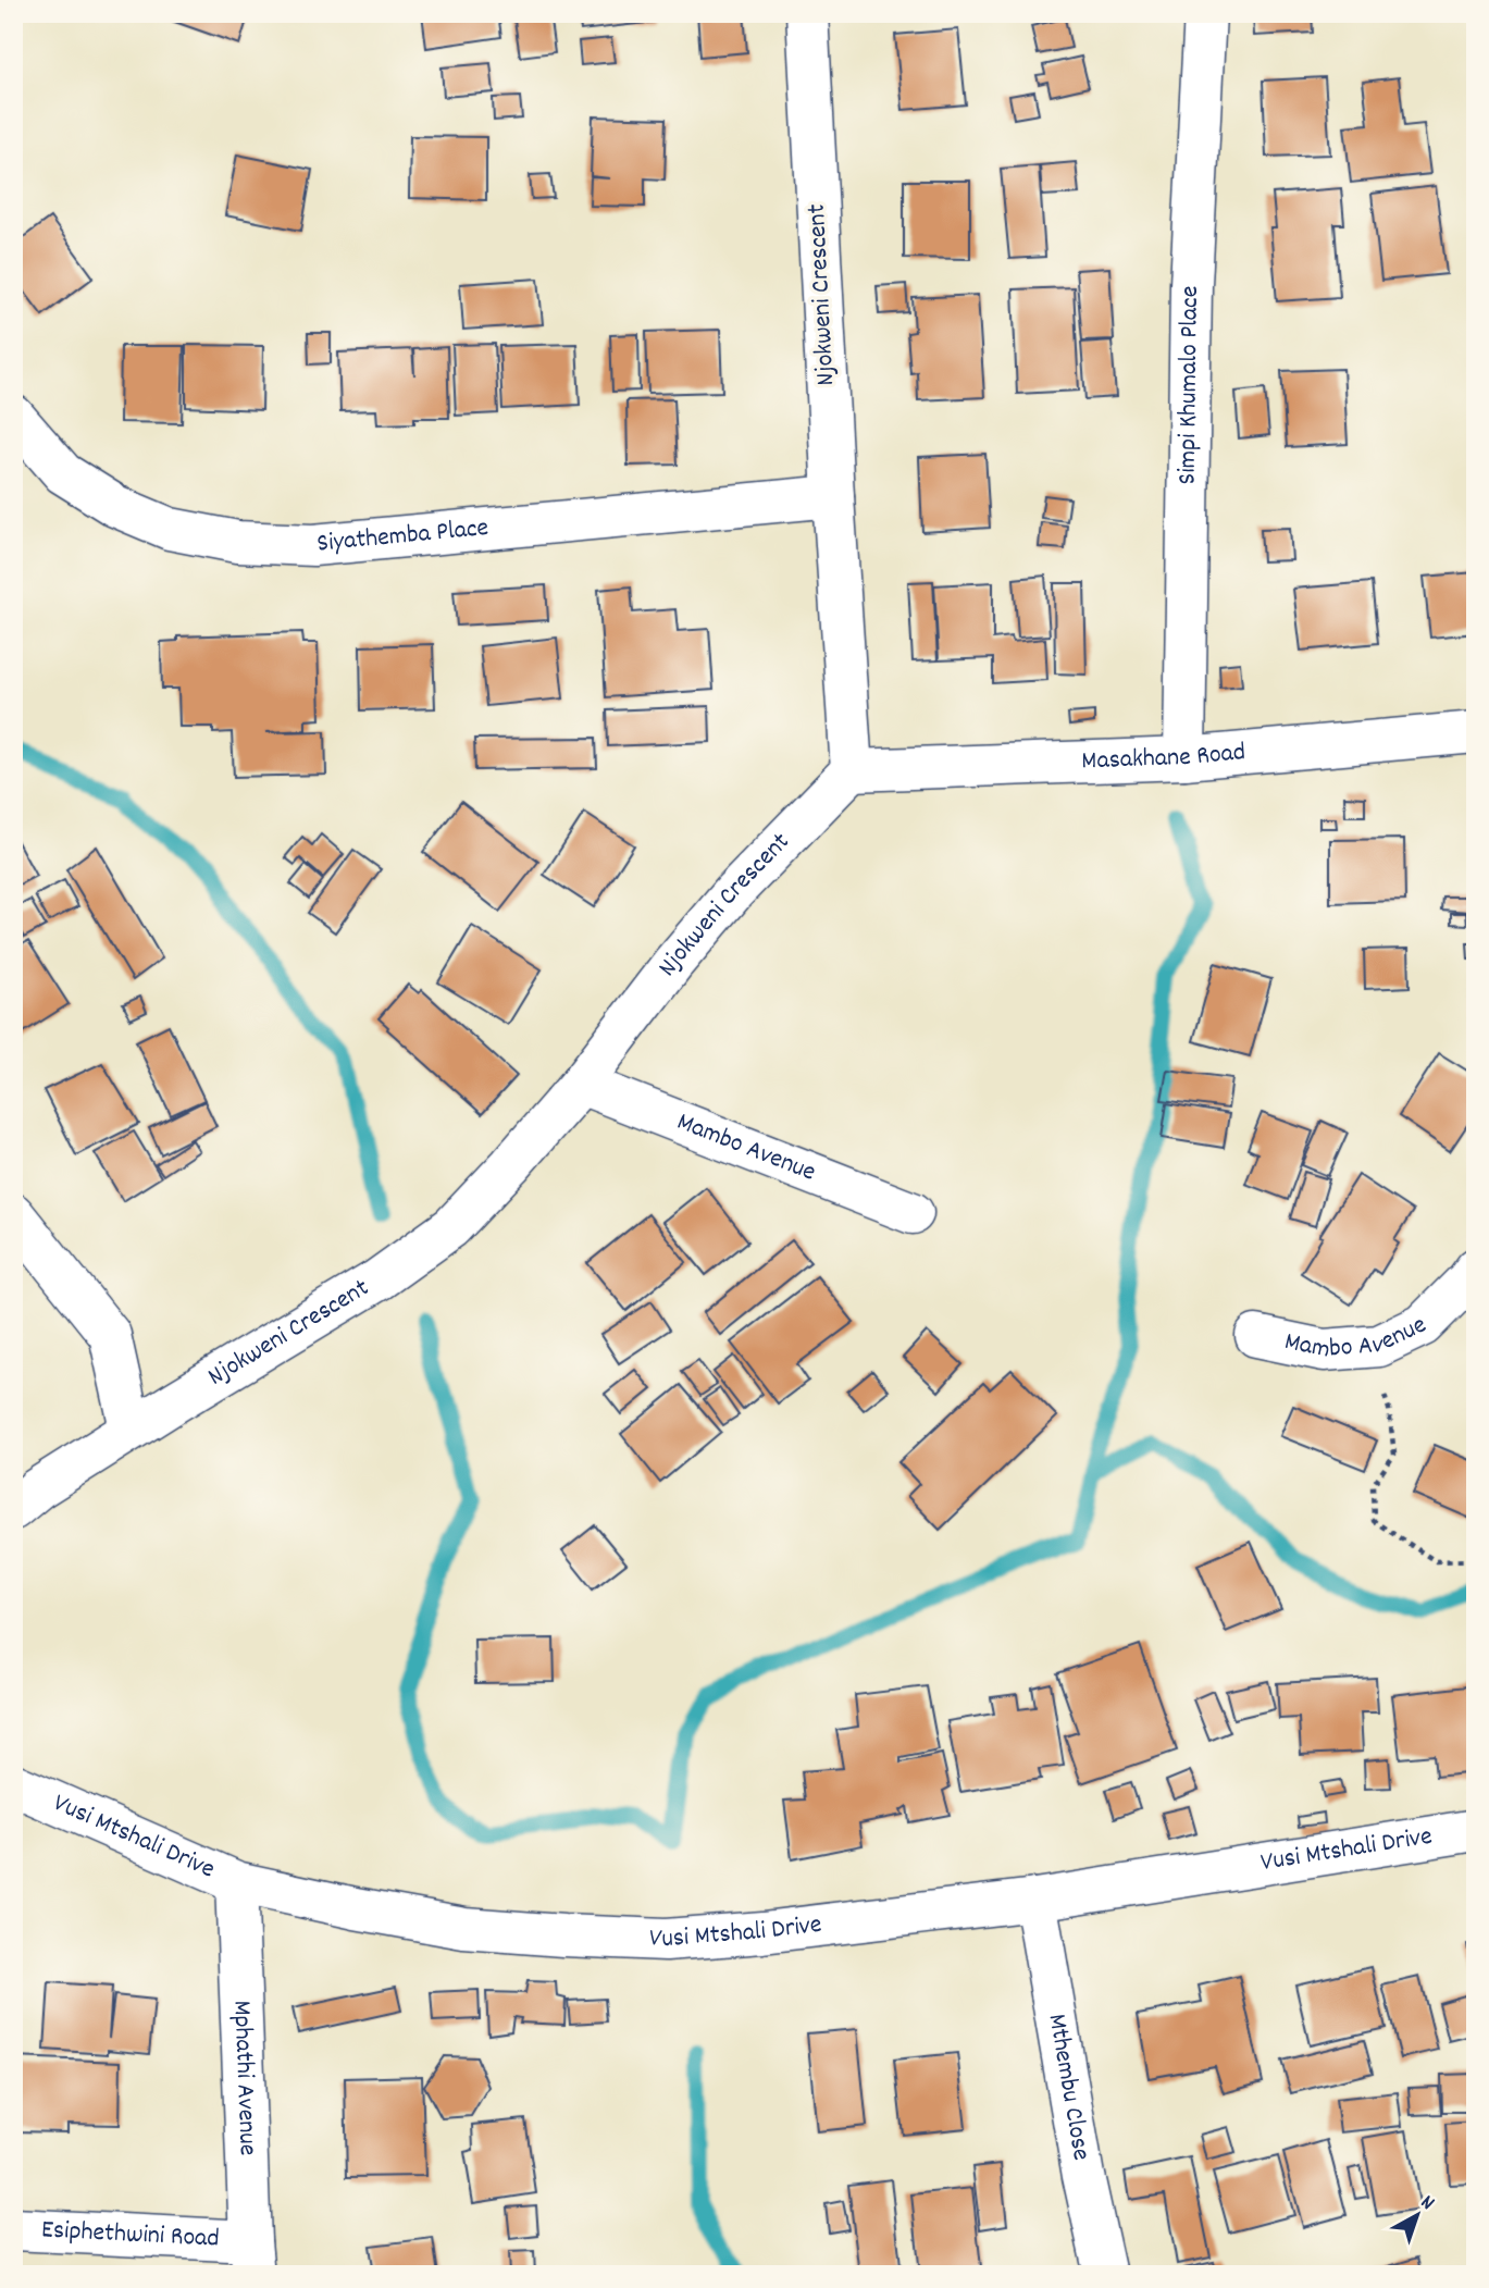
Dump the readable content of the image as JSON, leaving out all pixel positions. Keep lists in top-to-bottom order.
{
  "streets": {
    "street": [
      "Njokweni Crescent",
      "Simpi Khumalo Place",
      "Siyathemba Place",
      "Masakhane Road",
      "Mambo Avenue",
      "Vusi Mtshali Drive",
      "Mphathi Avenue",
      "Mthembu Close",
      "Esiphethwini Road"
    ]
  },
  "crossings": [
    ["Njokweni Crescent", "Siyathemba Place"],
    ["Njokweni Crescent", "Masakhane Road"],
    ["Njokweni Crescent", "Mambo Avenue"],
    ["Simpi Khumalo Place", "Masakhane Road"],
    ["Vusi Mtshali Drive", "Mphathi Avenue"],
    ["Vusi Mtshali Drive", "Mthembu Close"],
    ["Mphathi Avenue", "Esiphethwini Road"]
  ],
  "north": "top right"
}
